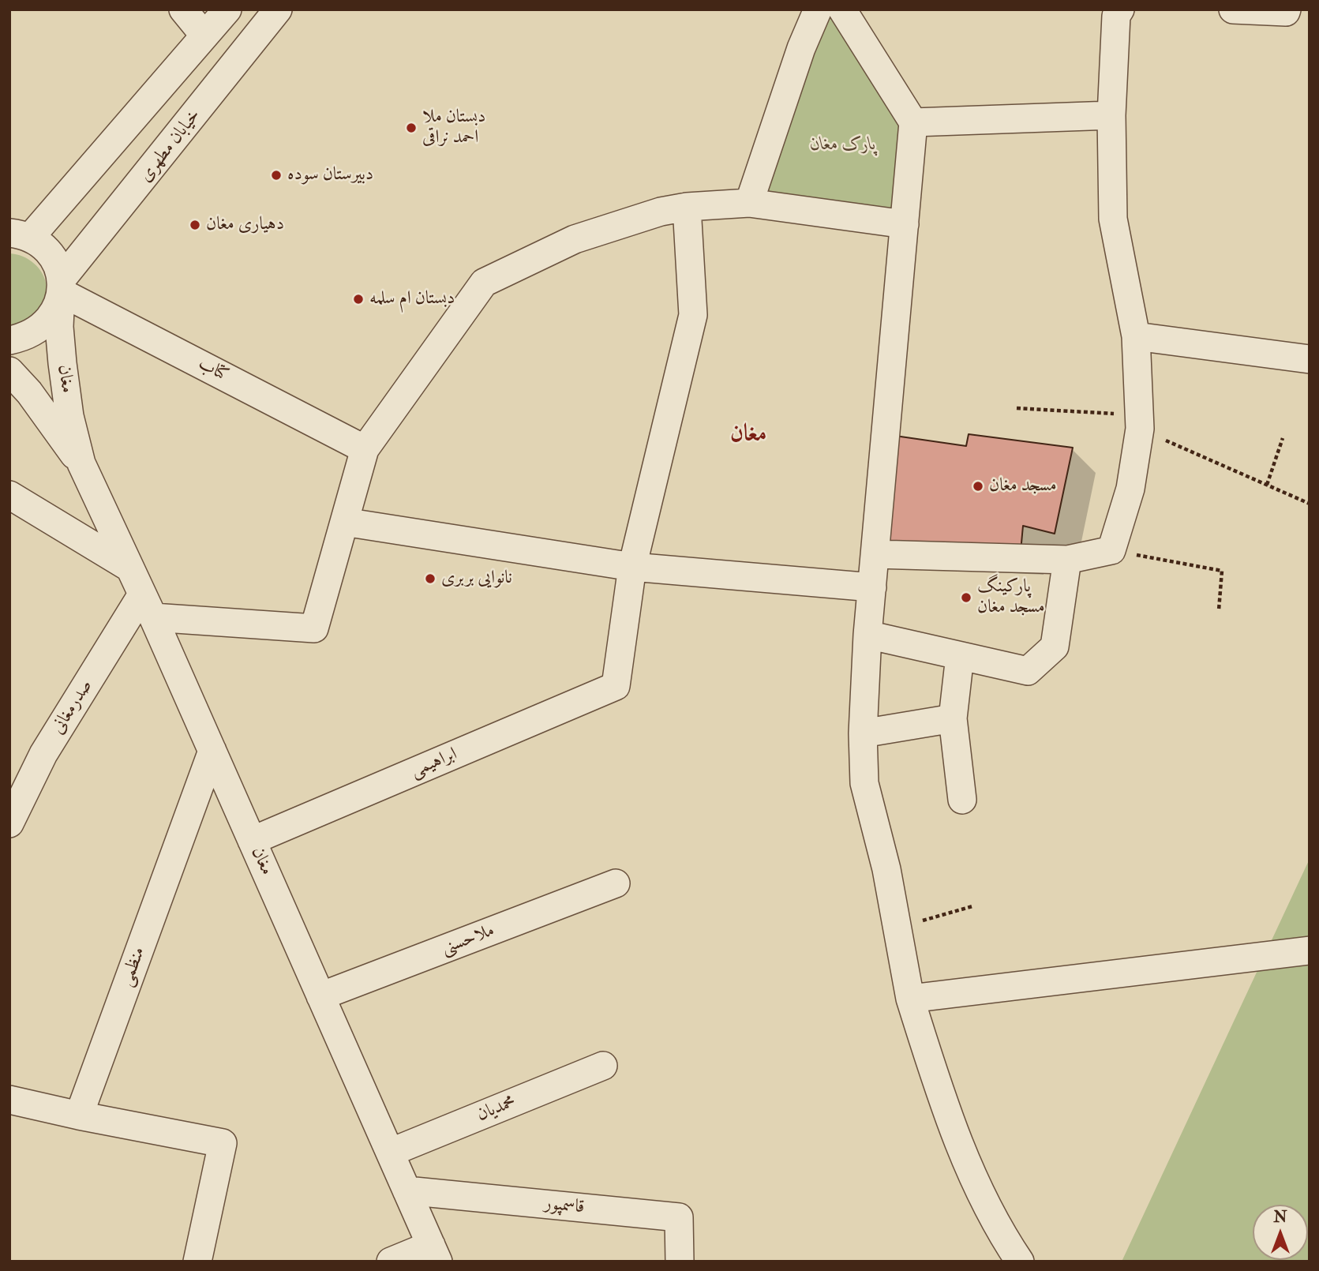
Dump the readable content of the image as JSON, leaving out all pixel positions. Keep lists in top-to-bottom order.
{
  "streets": {
    "street": [
      "خیابان مطهری",
      "کتاب",
      "مغان",
      "صدرمغانی",
      "ابراهیمی",
      "ملاحسنی",
      "منظمی",
      "محمدیان",
      "قاسمپور"
    ]
  },
  "crossings": [
    ["خیابان مطهری", "کتاب"],
    ["خیابان مطهری", "مغان"],
    ["کتاب", "مغان"],
    ["مغان", "صدرمغانی"],
    ["مغان", "ابراهیمی"],
    ["مغان", "ملاحسنی"],
    ["مغان", "منظمی"],
    ["مغان", "محمدیان"],
    ["مغان", "قاسمپور"]
  ],
  "districts": ["مغان"],
  "parks": ["پارک مغان"],
  "places": [
    "دبستان ملا احمد نراقی",
    "دبیرستان سوده",
    "دهیاری مغان",
    "دبستان ام سلمه",
    "مسجد مغان",
    "نانوایی بربری",
    "پارکینگ مسجد مغان"
  ],
  "north": "top"
}
